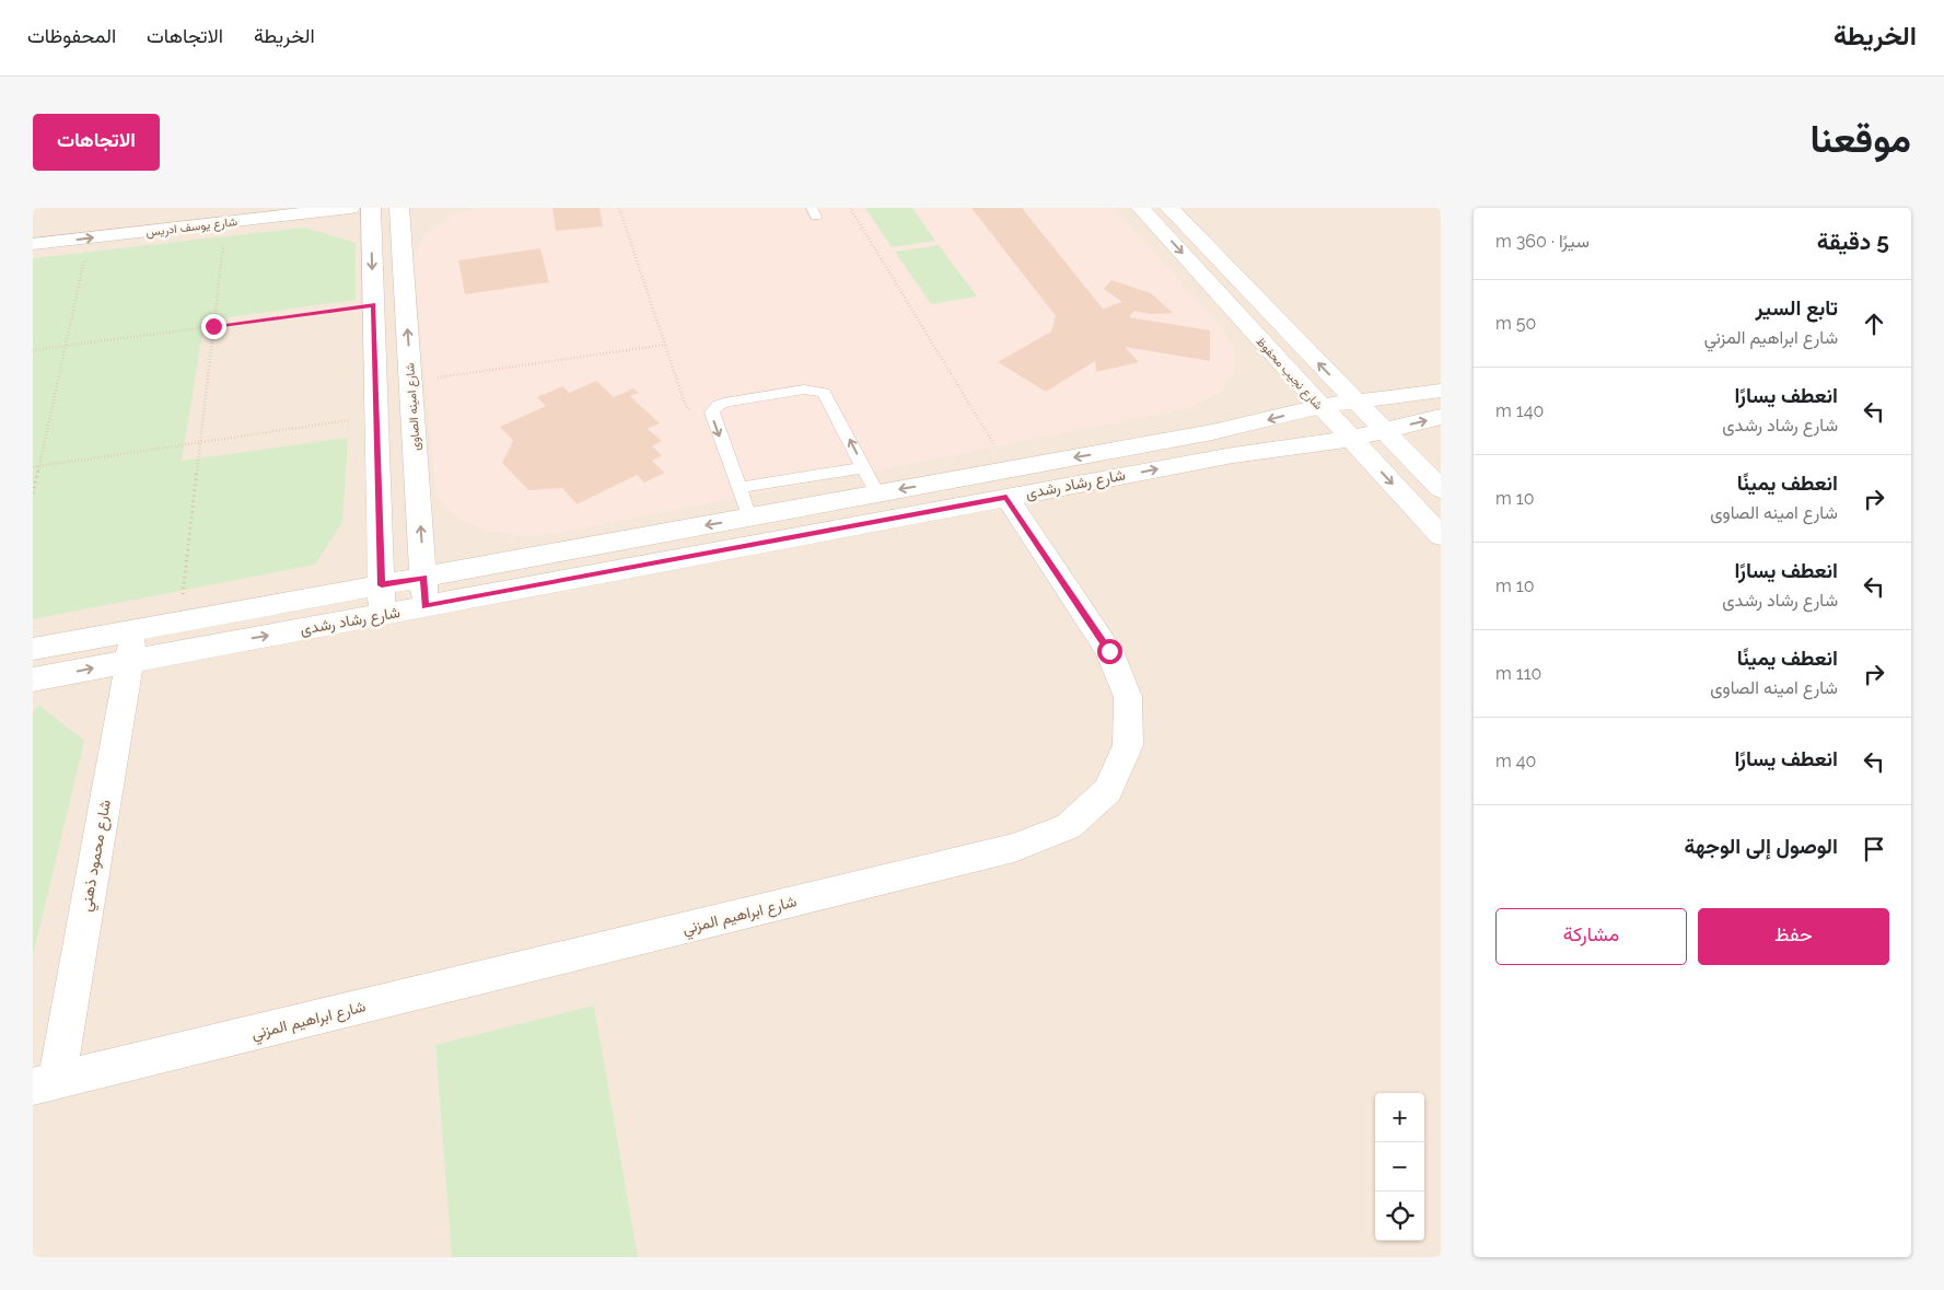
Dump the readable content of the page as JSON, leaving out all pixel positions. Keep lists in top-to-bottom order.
{
  "streets": {
    "street": [
      "شارع يوسف ادريس",
      "شارع نجيب محفوظ",
      "شارع امينه الصاوى",
      "شارع رشاد رشدى",
      "شارع محمود ذهني",
      "شارع ابراهيم المزني"
    ]
  },
  "crossings": [
    ["شارع نجيب محفوظ", "شارع رشاد رشدى"],
    ["شارع امينه الصاوى", "شارع رشاد رشدى"],
    ["شارع رشاد رشدى", "شارع محمود ذهني"],
    ["شارع رشاد رشدى", "شارع ابراهيم المزني"],
    ["شارع محمود ذهني", "شارع ابراهيم المزني"]
  ],
  "page": {
    "header": "الخريطة",
    "nav": ["الخريطة", "الاتجاهات", "المحفوظات"],
    "title": "موقعنا",
    "buttons": [
      "الاتجاهات",
      ["حفظ", "مشاركة"]
    ],
    "heading": ["5 دقيقة", "سيرًا · 360 m"],
    "list": [
      ["تابع السير", "شارع ابراهيم المزني", "50 m"],
      ["انعطف يسارًا", "شارع رشاد رشدى", "140 m"],
      ["انعطف يمينًا", "شارع امينه الصاوى", "10 m"],
      ["انعطف يسارًا", "شارع رشاد رشدى", "10 m"],
      ["انعطف يمينًا", "شارع امينه الصاوى", "110 m"],
      ["انعطف يسارًا", "40 m"],
      "الوصول إلى الوجهة"
    ],
    "map_buttons": ["+", "−"]
  }
}
